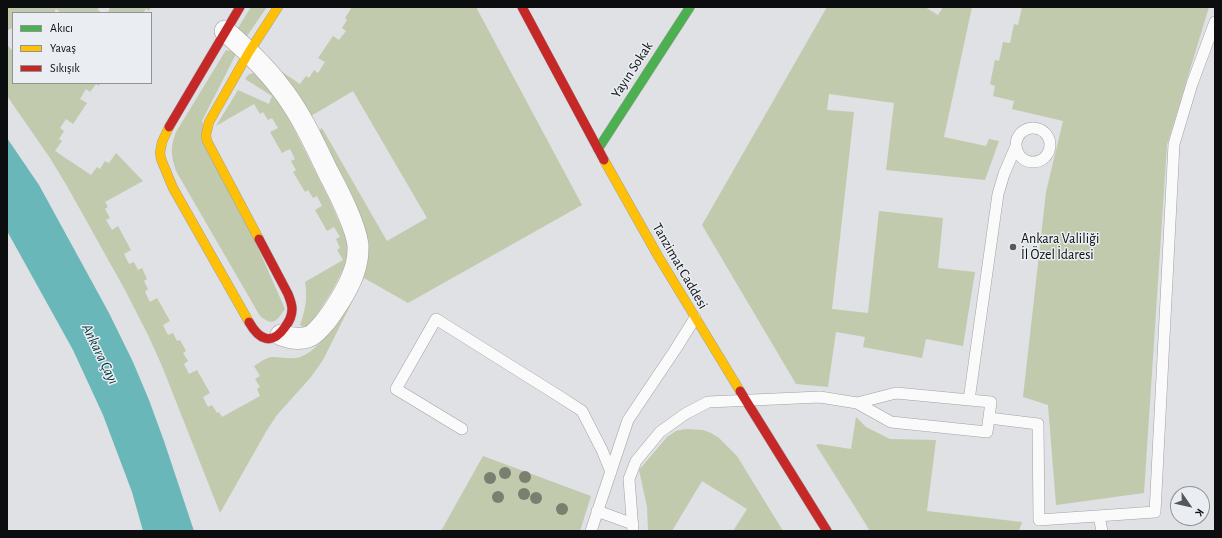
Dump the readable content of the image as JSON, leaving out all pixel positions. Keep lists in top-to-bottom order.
{
  "streets": {
    "street": ["Yayın Sokak", "Tanzimat Caddesi"]
  },
  "crossings": [
    ["Yayın Sokak", "Tanzimat Caddesi"]
  ],
  "water": ["Ankara Çayı"],
  "places": ["Ankara Valiliği İl Özel İdaresi"],
  "legend": ["Akıcı", "Yavaş", "Sıkışık"],
  "north": "bottom right"
}
